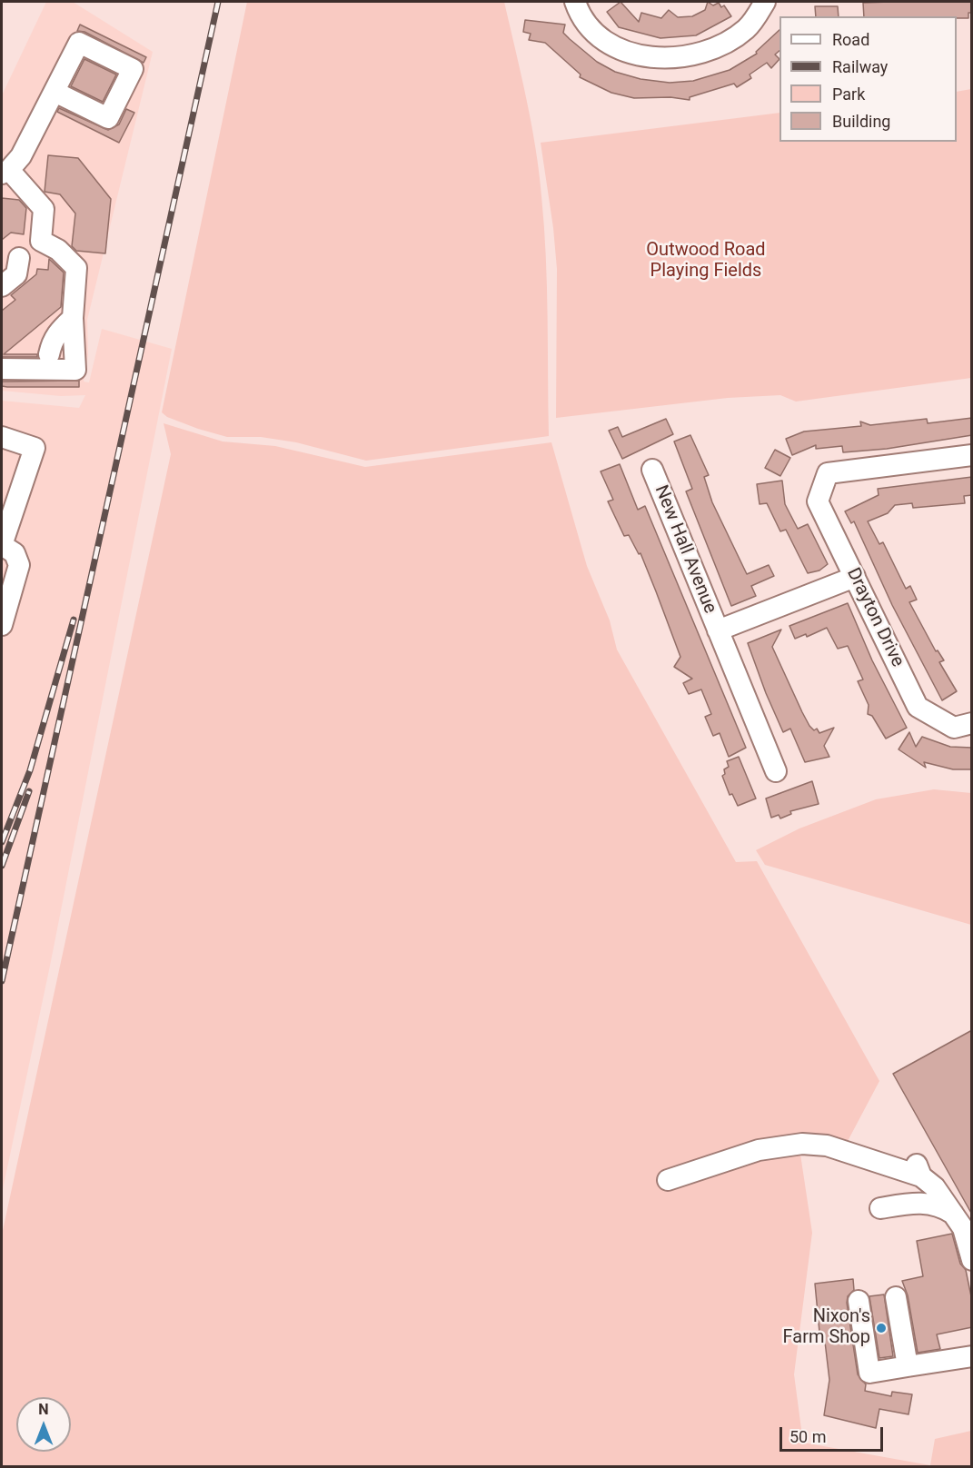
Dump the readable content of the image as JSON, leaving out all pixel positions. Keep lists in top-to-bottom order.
{
  "streets": {
    "street": ["New Hall Avenue", "Drayton Drive"]
  },
  "crossings": [
    ["New Hall Avenue", "Drayton Drive"]
  ],
  "parks": ["Outwood Road Playing Fields"],
  "places": ["Nixon's Farm Shop"],
  "legend": [
    "Road",
    "Railway",
    "Park",
    "Building"
  ],
  "scale_bar": "50 m",
  "north": "top"
}
